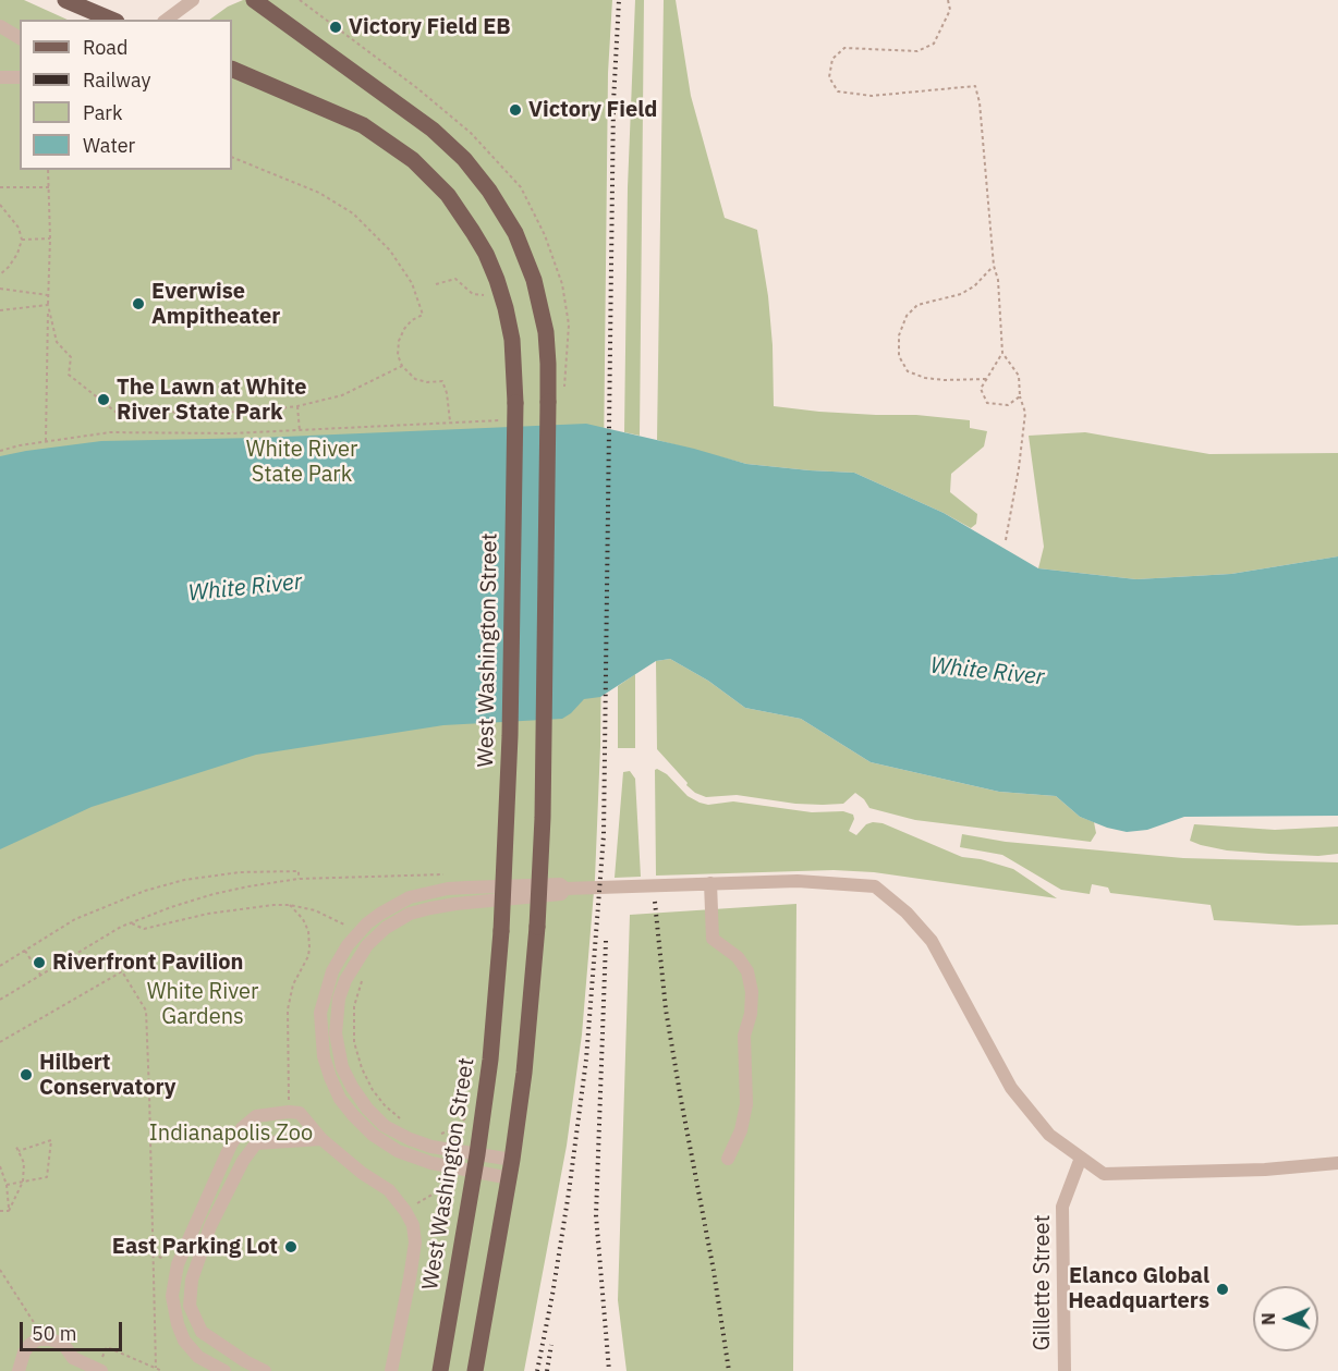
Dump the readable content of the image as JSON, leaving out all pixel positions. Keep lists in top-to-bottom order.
{
  "streets": {
    "main road": ["West Washington Street"],
    "street": ["Gillette Street"]
  },
  "water": ["White River"],
  "parks": ["White River State Park", "White River Gardens", "Indianapolis Zoo"],
  "places": [
    "Victory Field EB",
    "Victory Field",
    "Everwise Ampitheater",
    "The Lawn at White River State Park",
    "Riverfront Pavilion",
    "Hilbert Conservatory",
    "East Parking Lot",
    "Elanco Global Headquarters"
  ],
  "legend": [
    "Road",
    "Railway",
    "Park",
    "Water"
  ],
  "scale_bar": "50 m",
  "north": "left"
}
